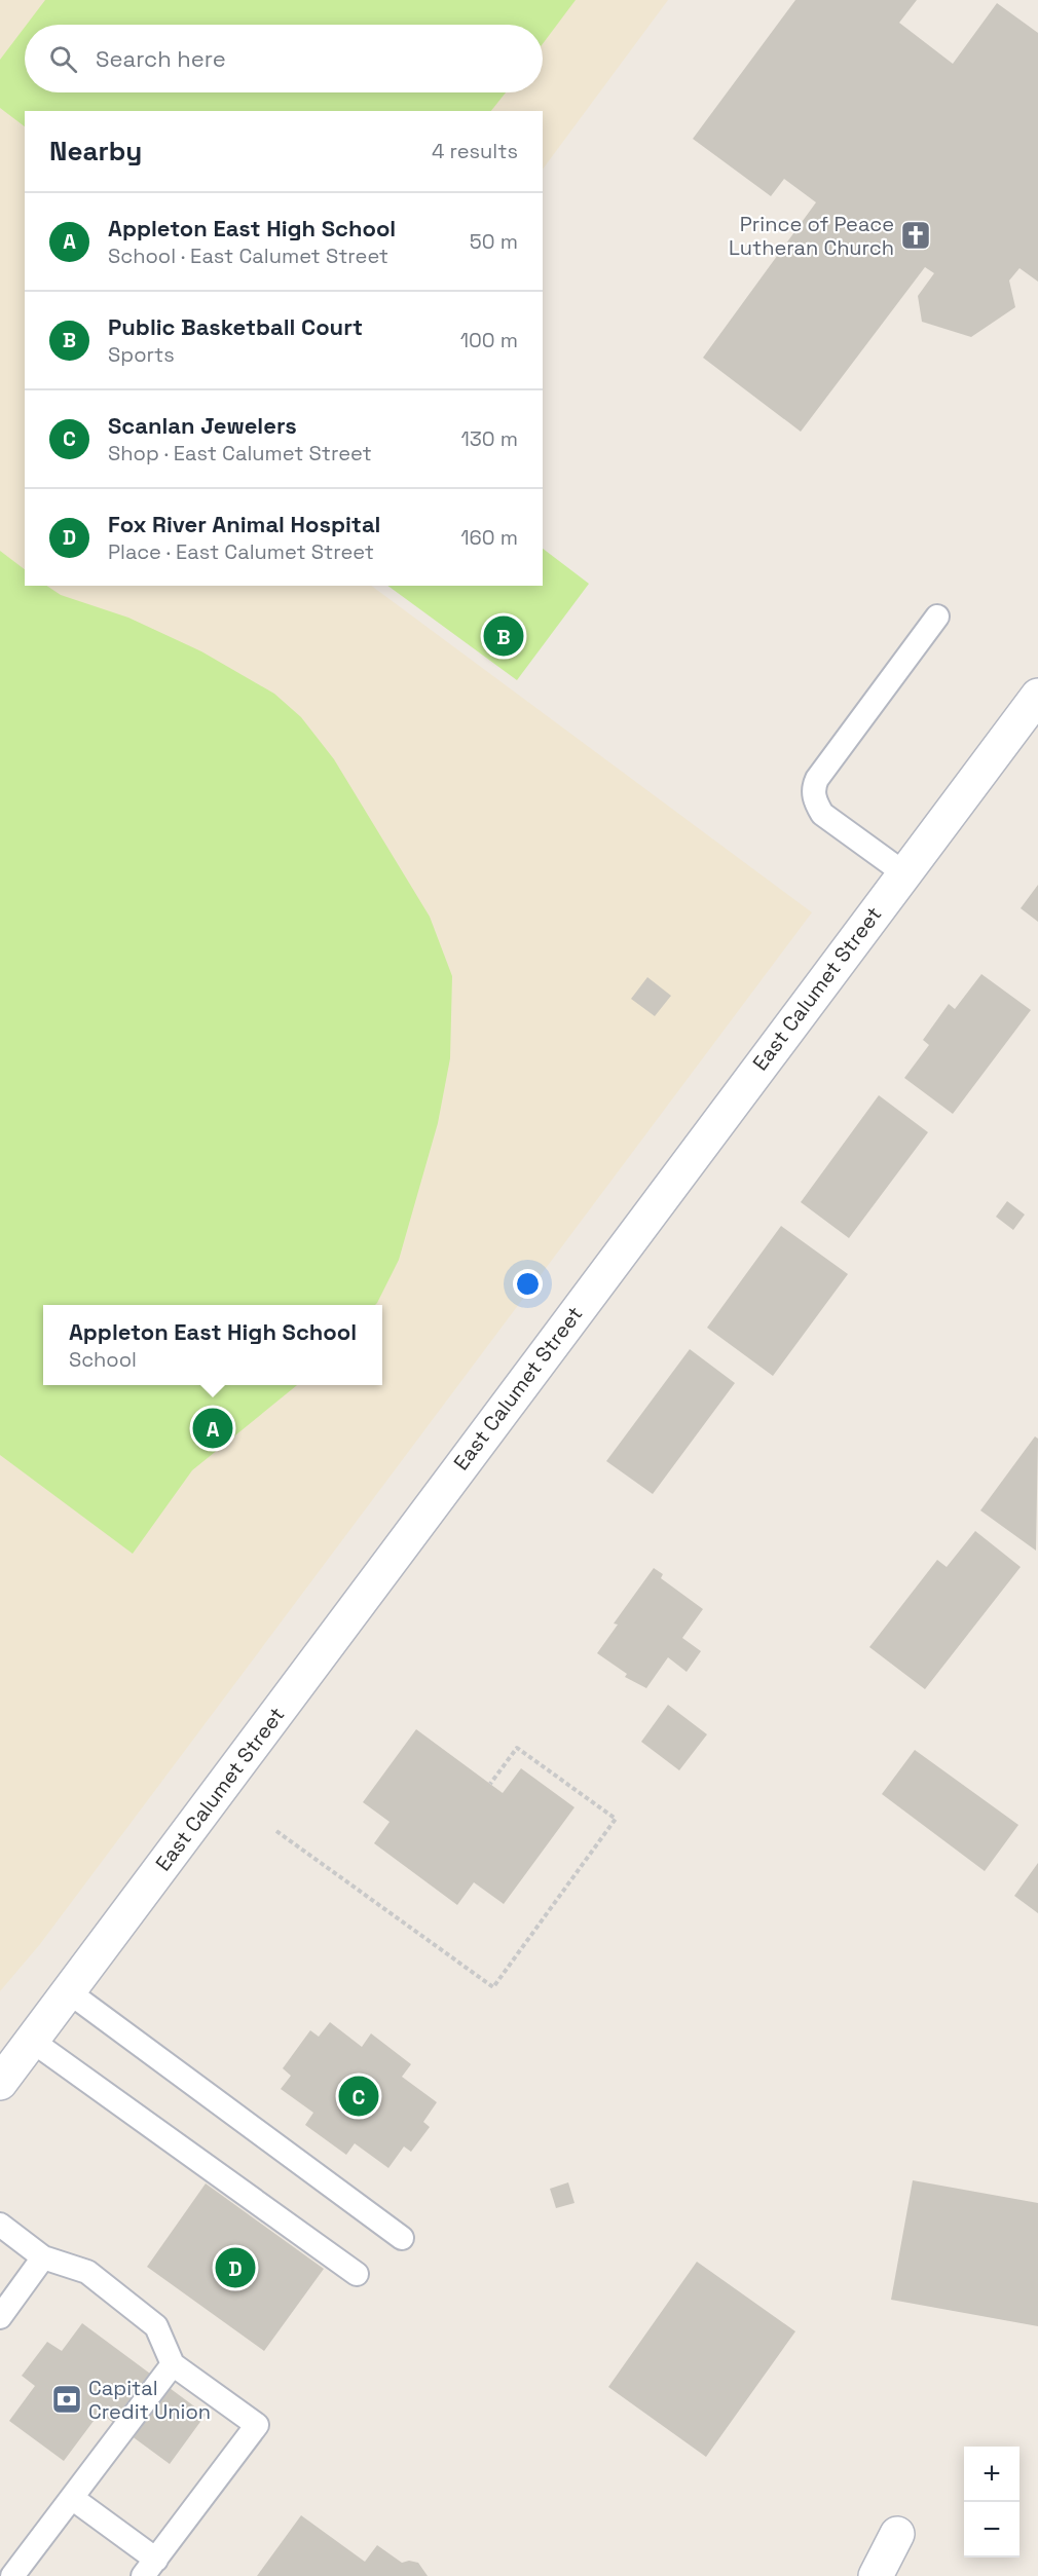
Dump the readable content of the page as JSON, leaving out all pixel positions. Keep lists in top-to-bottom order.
{
  "streets": {
    "main road": ["East Calumet Street"]
  },
  "places": {
    "church": ["Prince of Peace Lutheran Church"],
    "bank": ["Capital Credit Union"]
  },
  "page": {
    "search": "Search here",
    "heading": ["Nearby", "4 results"],
    "list": [
      {
        "mark": "A",
        "name": "Appleton East High School",
        "note": "School · East Calumet Street",
        "value": "50 m"
      },
      {
        "mark": "B",
        "name": "Public Basketball Court",
        "note": "Sports",
        "value": "100 m"
      },
      {
        "mark": "C",
        "name": "Scanlan Jewelers",
        "note": "Shop · East Calumet Street",
        "value": "130 m"
      },
      {
        "mark": "D",
        "name": "Fox River Animal Hospital",
        "note": "Place · East Calumet Street",
        "value": "160 m"
      }
    ],
    "pins": [
      "B",
      "A",
      "C",
      "D"
    ],
    "popup": ["Appleton East High School", "School"],
    "map_buttons": ["+", "−"]
  }
}
